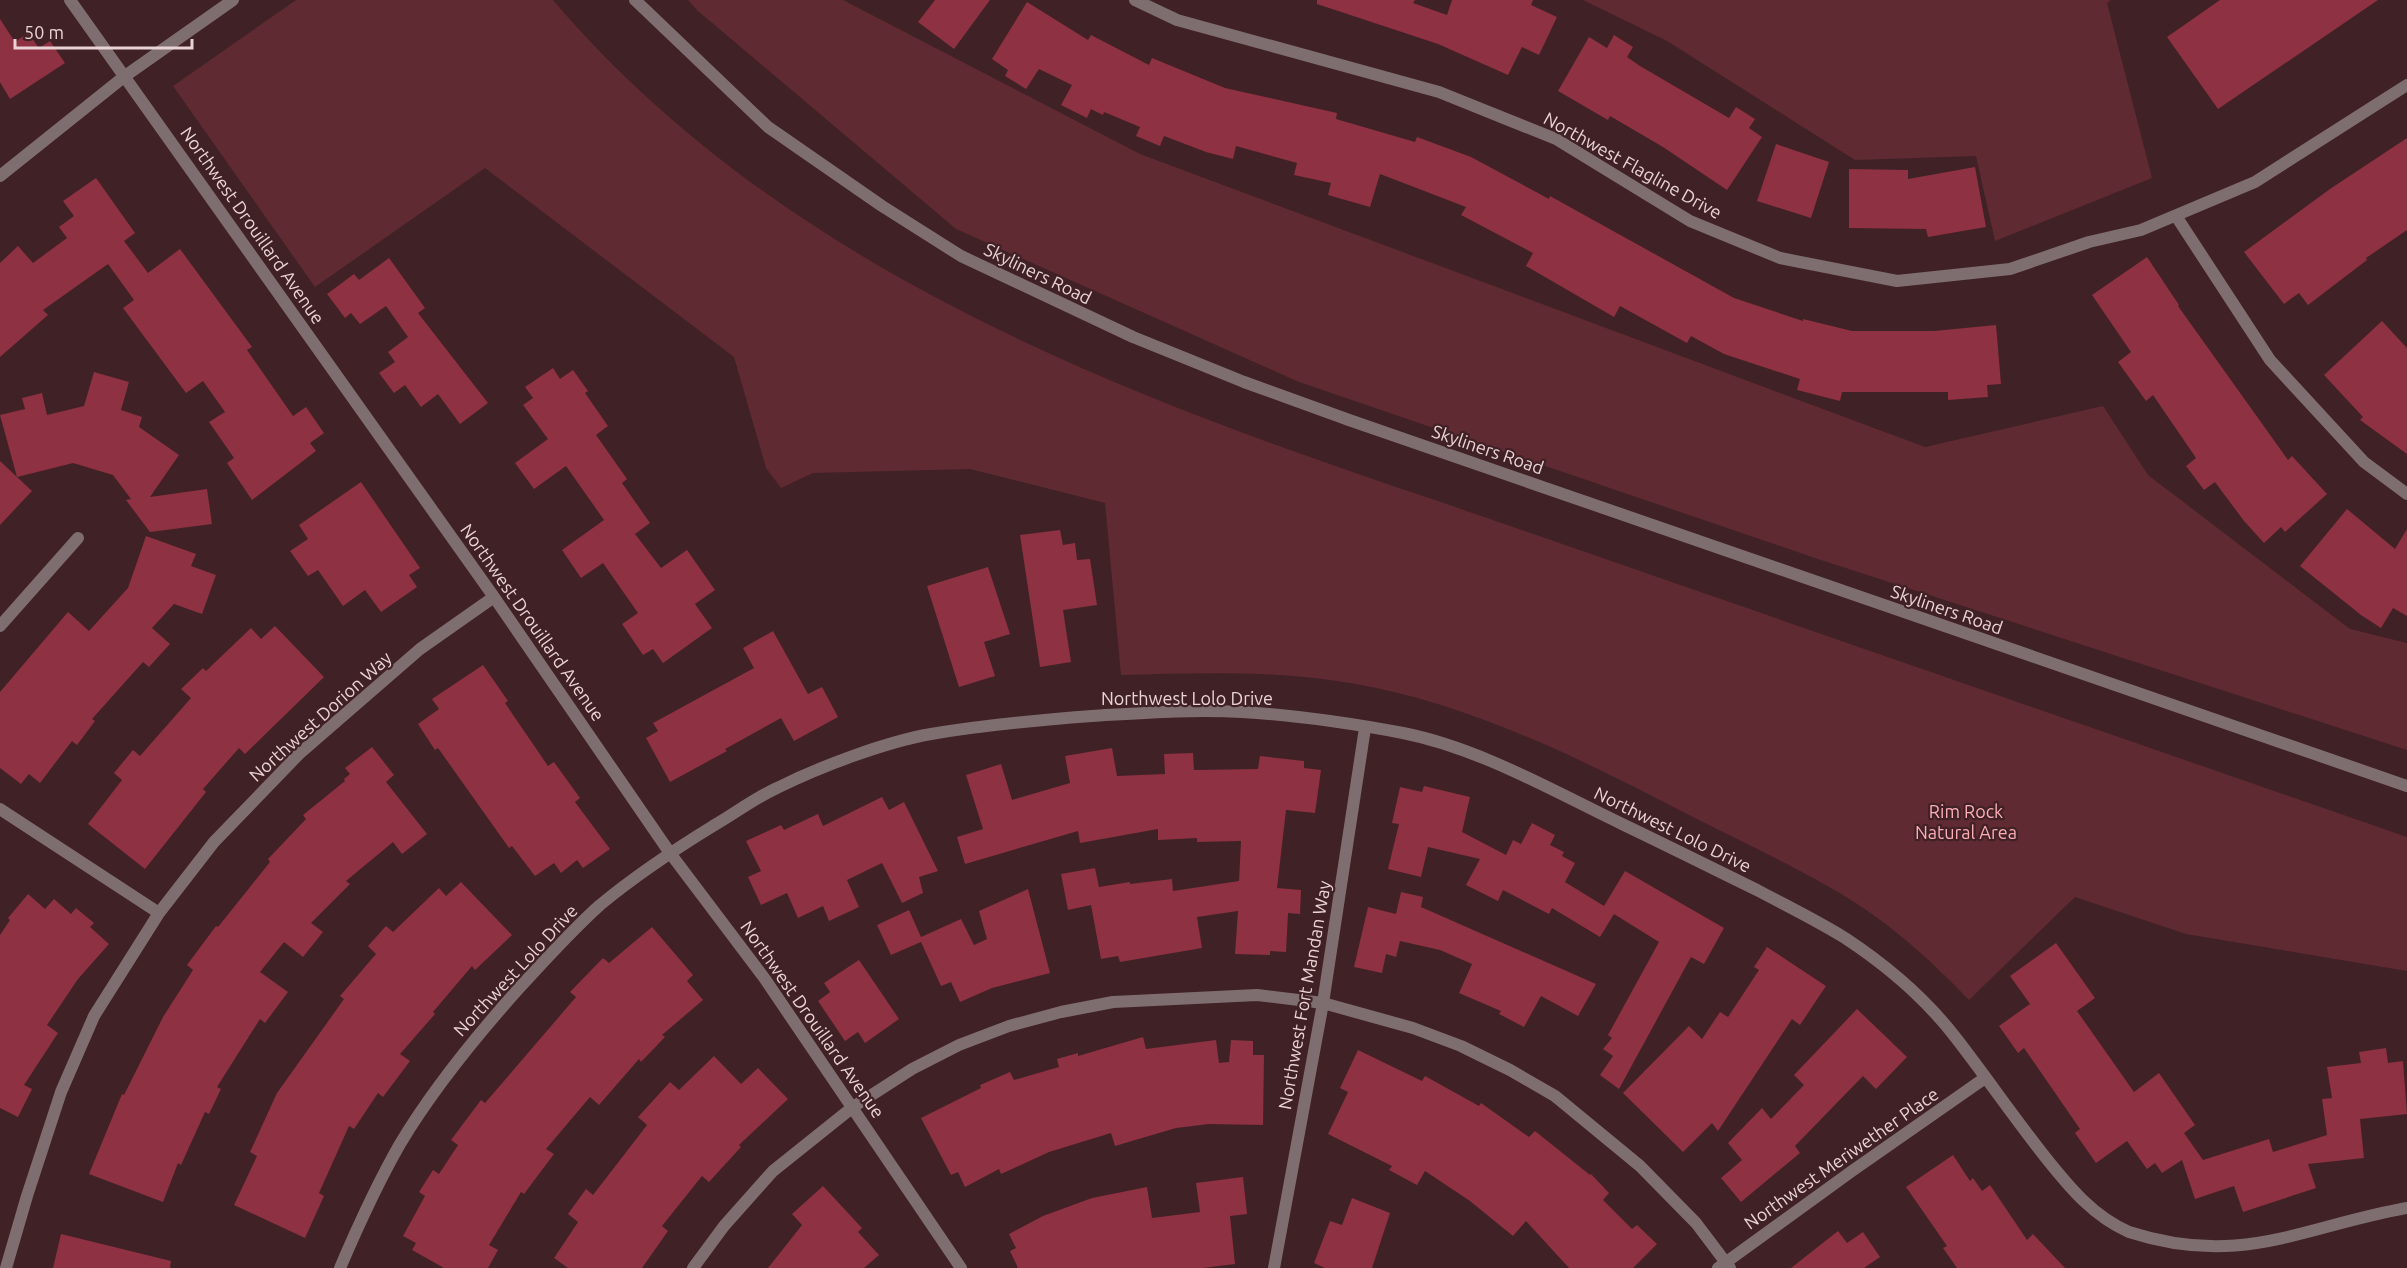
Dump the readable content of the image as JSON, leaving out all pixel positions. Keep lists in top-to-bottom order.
{
  "streets": {
    "street": [
      "Northwest Flagline Drive",
      "Northwest Drouillard Avenue",
      "Skyliners Road",
      "Northwest Lolo Drive",
      "Northwest Dorion Way",
      "Northwest Fort Mandan Way",
      "Northwest Meriwether Place"
    ]
  },
  "crossings": [
    ["Northwest Drouillard Avenue", "Northwest Lolo Drive"],
    ["Northwest Drouillard Avenue", "Northwest Dorion Way"],
    ["Northwest Lolo Drive", "Northwest Fort Mandan Way"],
    ["Northwest Lolo Drive", "Northwest Meriwether Place"]
  ],
  "parks": ["Rim Rock Natural Area"],
  "scale_bar": "50 m"
}
